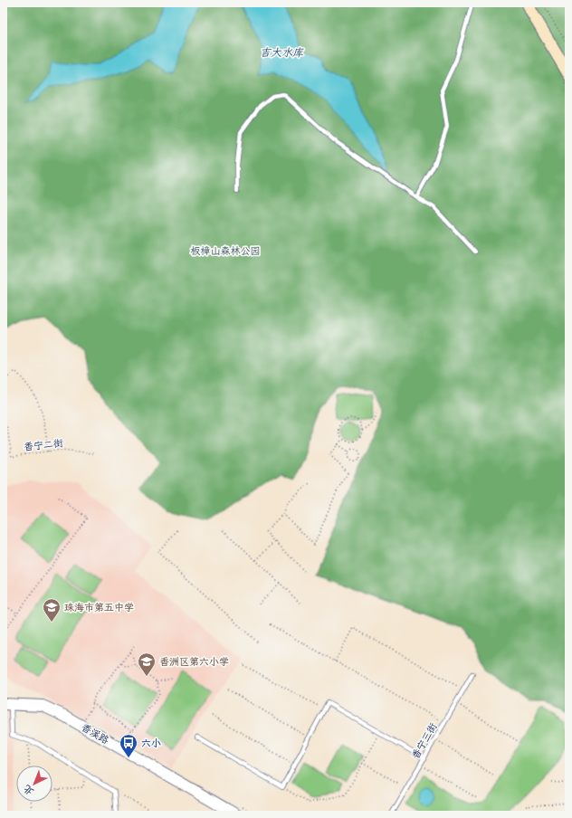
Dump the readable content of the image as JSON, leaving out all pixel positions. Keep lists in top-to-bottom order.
{
  "streets": {
    "street": ["香溪路"],
    "lane": ["香宁三街"],
    "path": ["香宁二街"]
  },
  "water": ["吉大水库"],
  "parks": ["板樟山森林公园"],
  "places": {
    "school or university": ["珠海市第五中学", "香洲区第六小学"],
    "bus stop": ["六小"]
  },
  "north": "bottom left"
}
